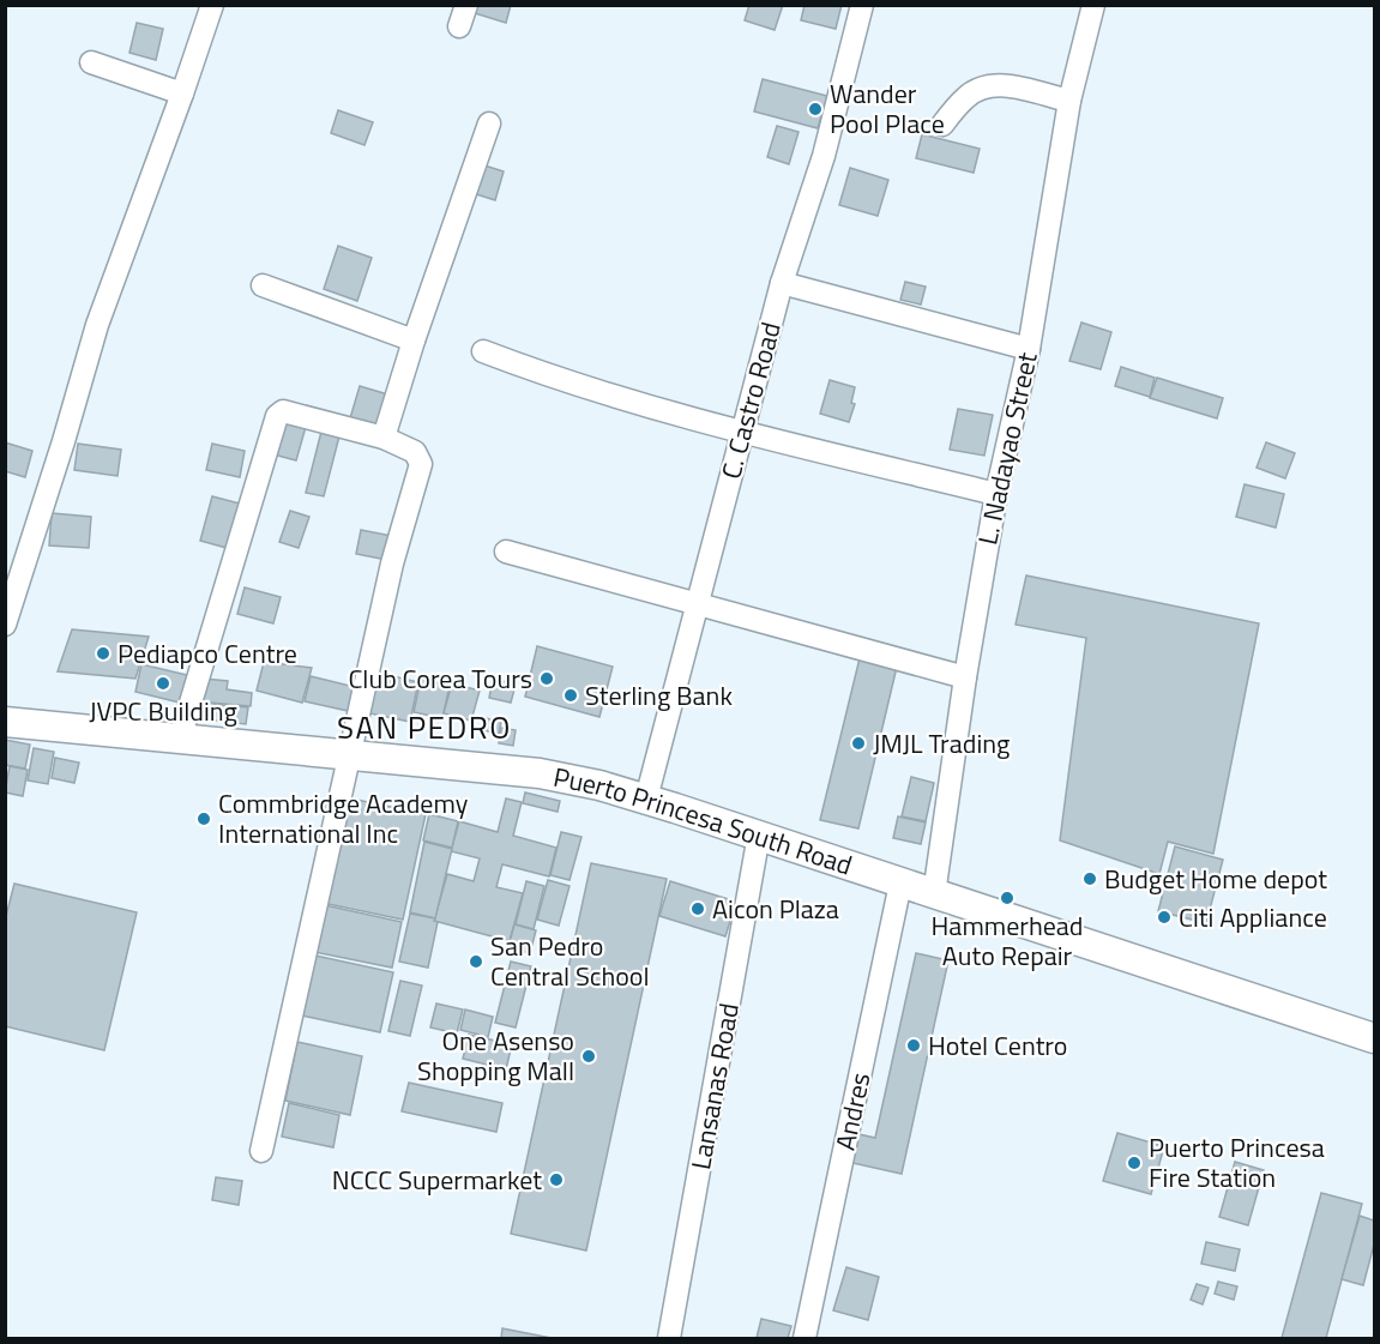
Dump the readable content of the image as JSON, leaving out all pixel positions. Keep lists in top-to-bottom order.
{
  "streets": {
    "main road": ["Puerto Princesa South Road"],
    "street": [
      "C. Castro Road",
      "L. Nadayao Street",
      "Lansanas Road",
      "Andres"
    ]
  },
  "crossings": [
    ["C. Castro Road", "Puerto Princesa South Road"],
    ["L. Nadayao Street", "Puerto Princesa South Road"],
    ["Puerto Princesa South Road", "Lansanas Road"],
    ["Puerto Princesa South Road", "Andres"]
  ],
  "districts": ["SAN PEDRO"],
  "places": [
    "Wander Pool Place",
    "Pediapco Centre",
    "Club Corea Tours",
    "JVPC Building",
    "Sterling Bank",
    "JMJL Trading",
    "Commbridge Academy International Inc",
    "Budget Home depot",
    "Hammerhead Auto Repair",
    "Aicon Plaza",
    "Citi Appliance",
    "San Pedro Central School",
    "Hotel Centro",
    "One Asenso Shopping Mall",
    "Puerto Princesa Fire Station",
    "NCCC Supermarket"
  ]
}
